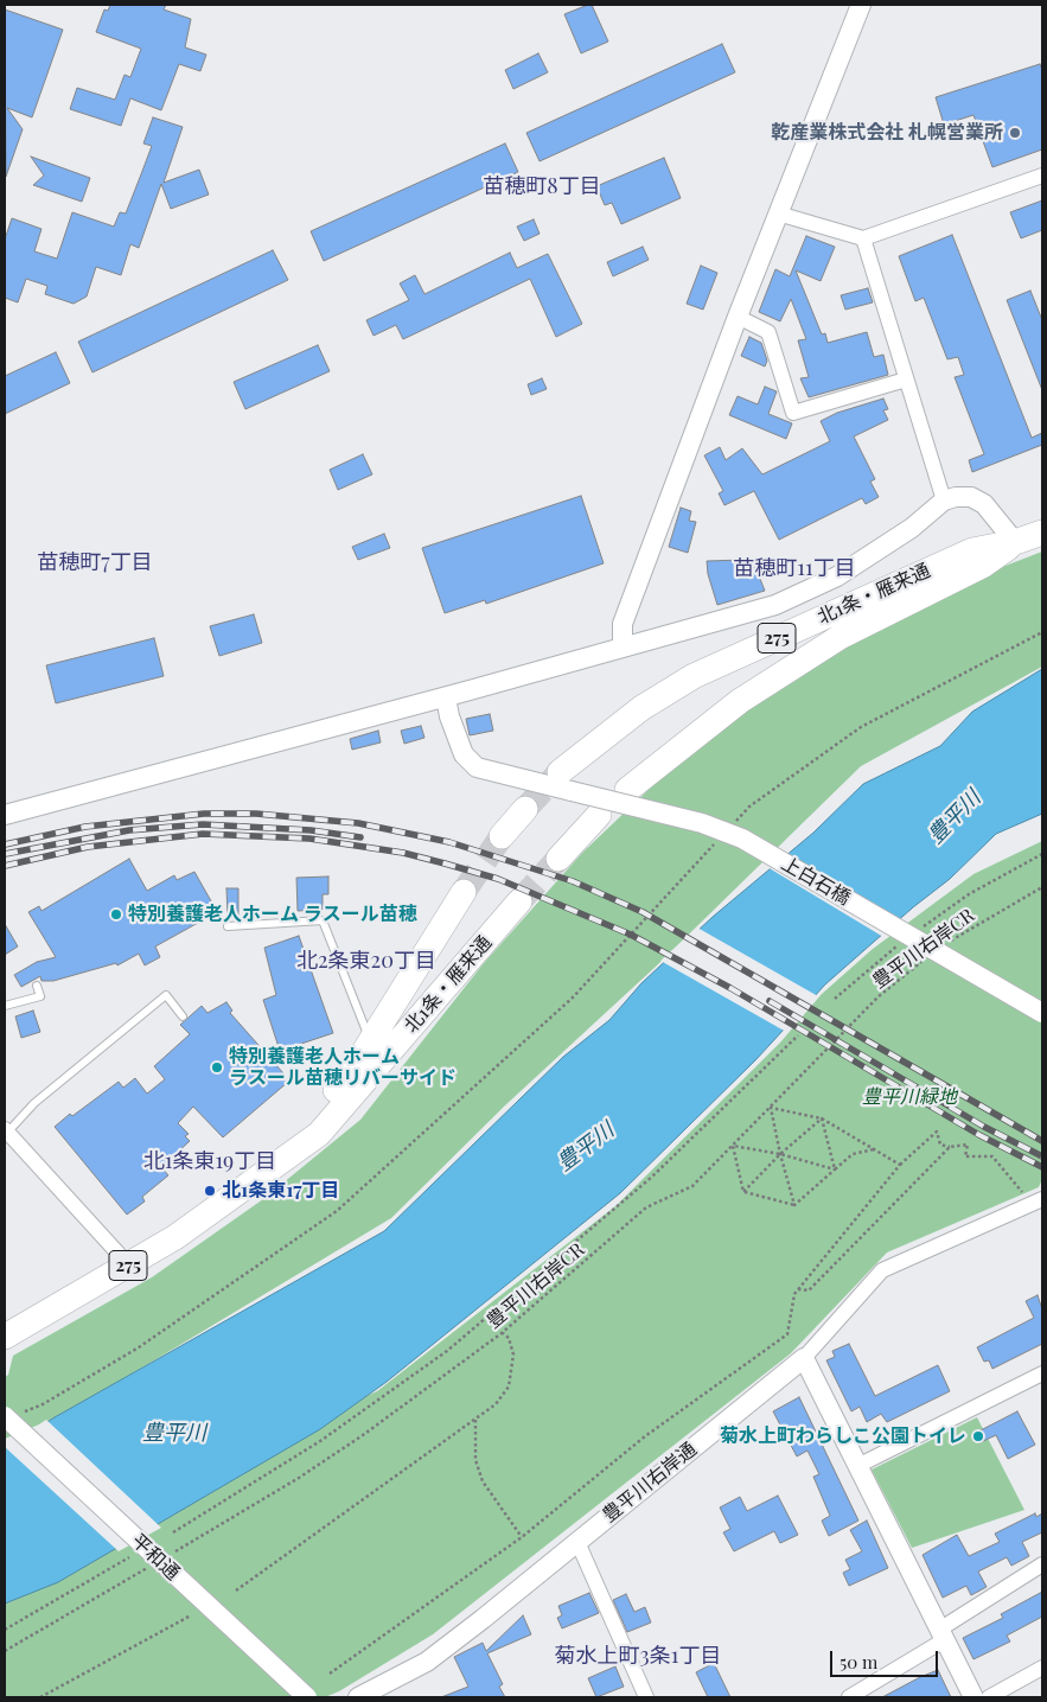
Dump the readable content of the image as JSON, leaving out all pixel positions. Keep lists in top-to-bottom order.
{
  "streets": {
    "highway": ["北1条・雁来通", "275"],
    "street": ["上白石橋", "豊平川右岸通", "平和通"],
    "path": ["豊平川右岸CR"]
  },
  "crossings": [
    ["北1条・雁来通", "上白石橋"]
  ],
  "districts": [
    "苗穂町8丁目",
    "苗穂町7丁目",
    "苗穂町11丁目",
    "北2条東20丁目",
    "北1条東19丁目",
    "菊水上町3条1丁目"
  ],
  "water": ["豊平川"],
  "parks": ["豊平川緑地"],
  "places": [
    "乾産業株式会社 札幌営業所",
    "特別養護老人ホーム ラスール苗穂",
    "特別養護老人ホーム ラスール苗穂リバーサイド",
    "北1条東17丁目",
    "菊水上町わらしこ公園トイレ"
  ],
  "scale_bar": "50 m"
}
